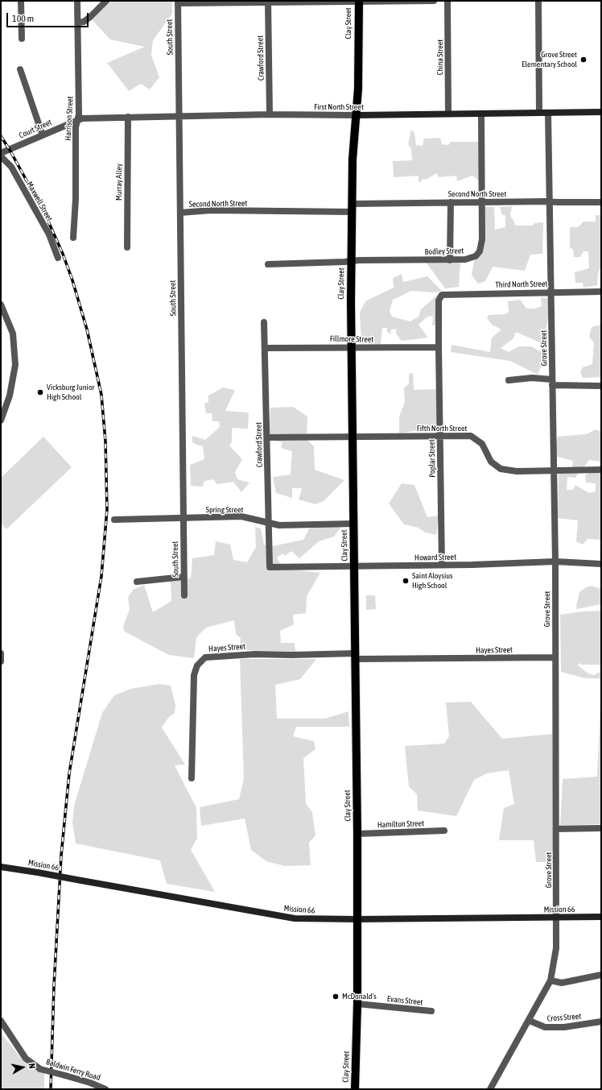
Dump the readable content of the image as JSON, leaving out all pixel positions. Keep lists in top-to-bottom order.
{
  "streets": {
    "main road": ["Clay Street"],
    "street": [
      "South Street",
      "China Street",
      "Crawford Street",
      "First North Street",
      "Harrison Street",
      "Court Street",
      "Murray Alley",
      "Second North Street",
      "Maxwell Street",
      "Bodley Street",
      "Third North Street",
      "Fillmore Street",
      "Grove Street",
      "Fifth North Street",
      "Poplar Street",
      "Spring Street",
      "Howard Street",
      "Hayes Street",
      "Hamilton Street",
      "Mission 66",
      "Evans Street",
      "Cross Street",
      "Baldwin Ferry Road"
    ]
  },
  "crossings": [
    ["Clay Street", "First North Street"],
    ["Clay Street", "Second North Street"],
    ["Clay Street", "Bodley Street"],
    ["Clay Street", "Fillmore Street"],
    ["Clay Street", "Fifth North Street"],
    ["Clay Street", "Spring Street"],
    ["Clay Street", "Howard Street"],
    ["Clay Street", "Hayes Street"],
    ["Clay Street", "Hamilton Street"],
    ["Clay Street", "Mission 66"],
    ["Clay Street", "Evans Street"],
    ["South Street", "First North Street"],
    ["South Street", "Second North Street"],
    ["South Street", "Spring Street"],
    ["China Street", "First North Street"],
    ["Crawford Street", "First North Street"],
    ["Crawford Street", "Fillmore Street"],
    ["Crawford Street", "Fifth North Street"],
    ["Crawford Street", "Spring Street"],
    ["Crawford Street", "Howard Street"],
    ["First North Street", "Harrison Street"],
    ["First North Street", "Court Street"],
    ["First North Street", "Murray Alley"],
    ["First North Street", "Bodley Street"],
    ["First North Street", "Grove Street"],
    ["Harrison Street", "Court Street"],
    ["Second North Street", "Bodley Street"],
    ["Second North Street", "Grove Street"],
    ["Third North Street", "Grove Street"],
    ["Third North Street", "Poplar Street"],
    ["Fillmore Street", "Poplar Street"],
    ["Grove Street", "Fifth North Street"],
    ["Grove Street", "Howard Street"],
    ["Grove Street", "Hayes Street"],
    ["Grove Street", "Mission 66"],
    ["Grove Street", "Cross Street"],
    ["Fifth North Street", "Poplar Street"],
    ["Poplar Street", "Howard Street"]
  ],
  "places": [
    "Grove Street Elementary School",
    "Vicksburg Junior High School",
    "Saint Aloysius High School",
    "McDonald's"
  ],
  "scale_bar": "100 m",
  "north": "right"
}
